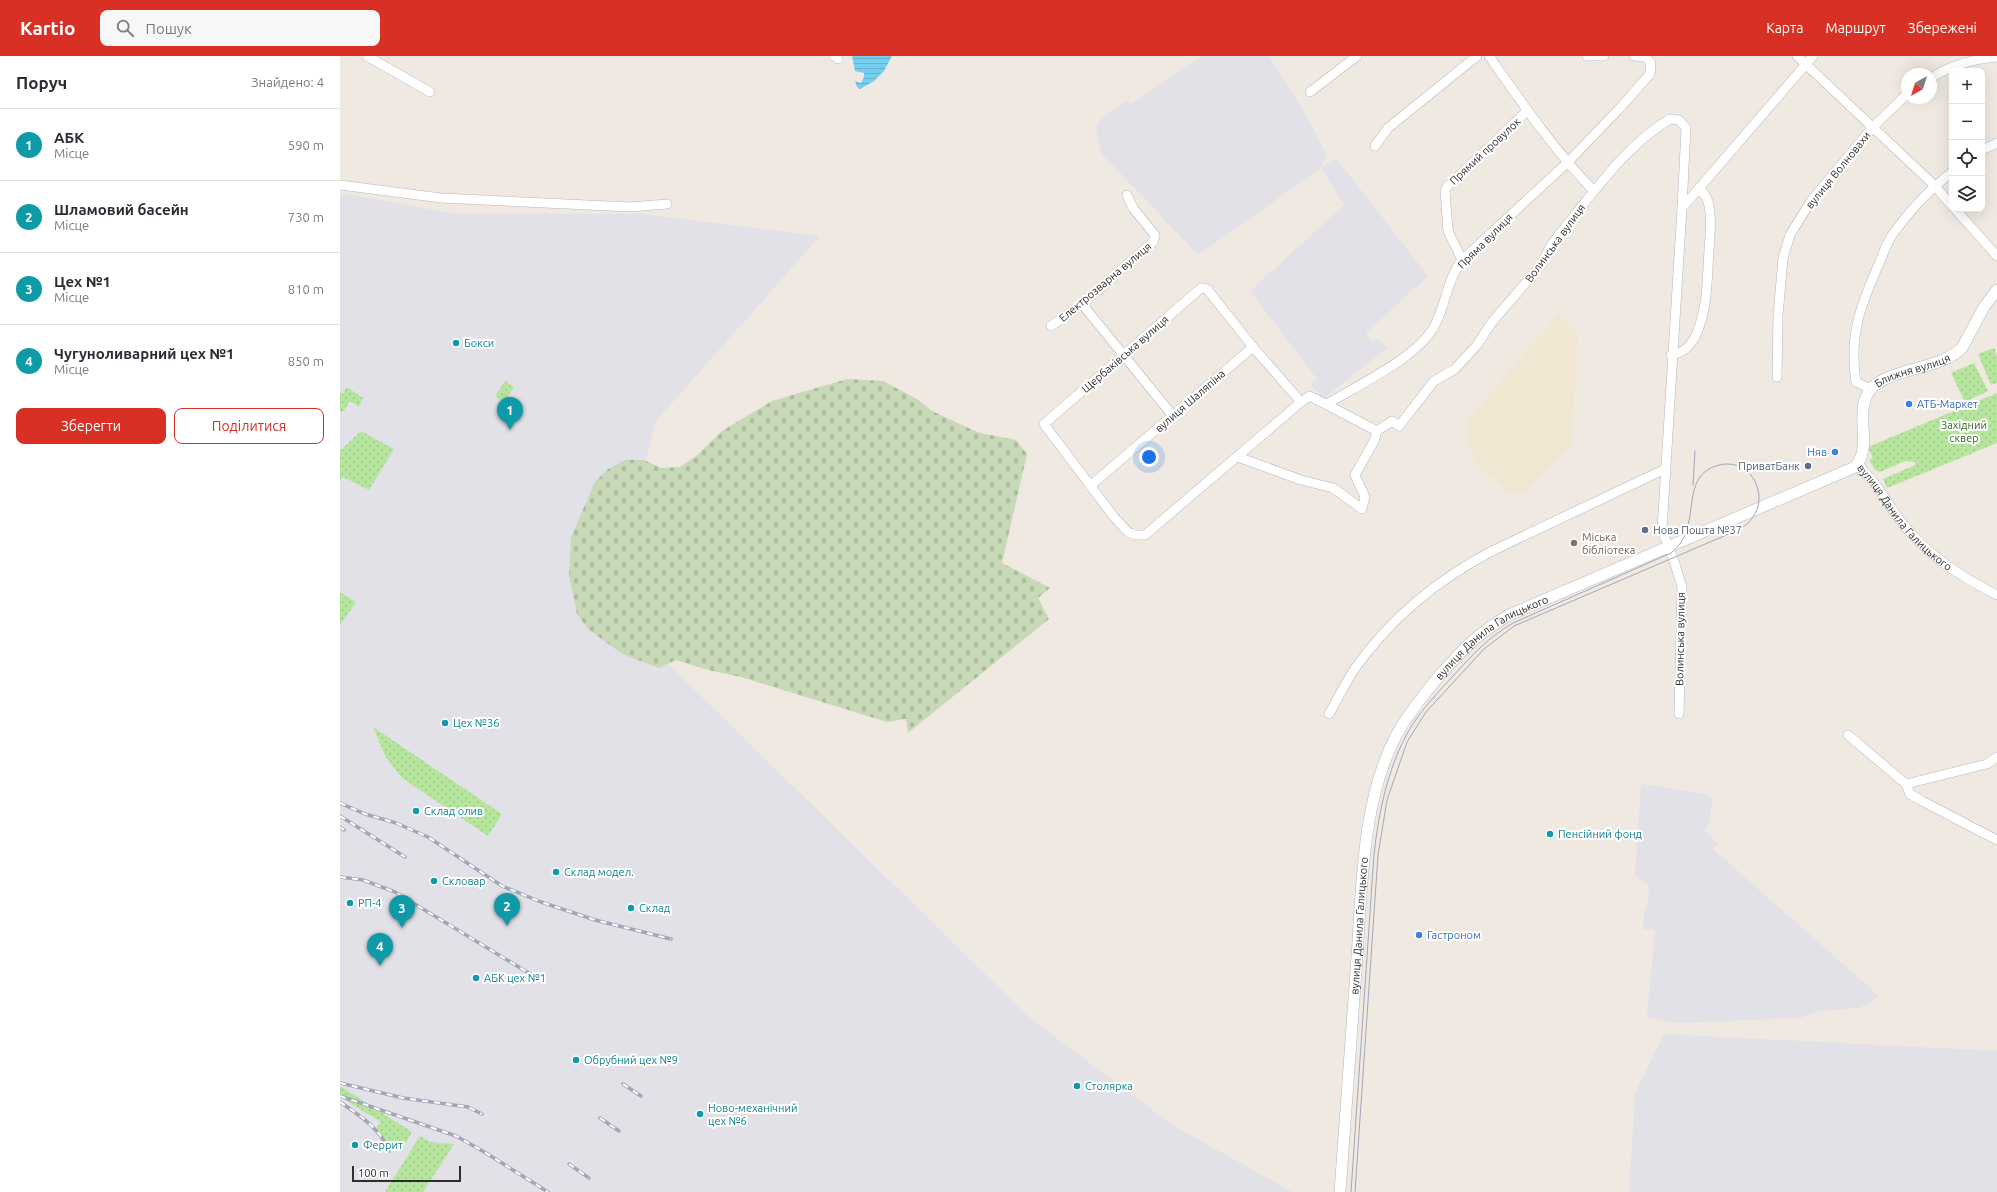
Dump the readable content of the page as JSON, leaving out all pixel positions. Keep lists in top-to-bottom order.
{
  "streets": {
    "street": [
      "Прямий провулок",
      "вулиця Волновахи",
      "Пряма вулиця",
      "Волинська вулиця",
      "Електрозварна вулиця",
      "Щербаківська вулиця",
      "Ближня вулиця",
      "вулиця Шаляпіна",
      "вулиця Данила Галицького"
    ]
  },
  "crossings": [
    ["Прямий провулок", "Пряма вулиця"],
    ["Волинська вулиця", "вулиця Данила Галицького"],
    ["Щербаківська вулиця", "вулиця Шаляпіна"],
    ["Ближня вулиця", "вулиця Данила Галицького"]
  ],
  "parks": ["Західний сквер"],
  "places": [
    "Бокси",
    "АТБ-Маркет",
    "Няв",
    "ПриватБанк",
    "Нова Пошта №37",
    "Міська бібліотека",
    "Цех №36",
    "Склад олив",
    "Пенсійний фонд",
    "Склад модел.",
    "Скловар",
    "РП-4",
    "Склад",
    "Гастроном",
    "АБК цех №1",
    "Обрубний цех №9",
    "Столярка",
    "Ново-механічний цех №6",
    "Феррит"
  ],
  "scale_bar": "100 m",
  "north": "bottom left",
  "page": {
    "header": "Kartio",
    "search": "Пошук",
    "nav": ["Карта", "Маршрут", "Збережені"],
    "heading": ["Поруч", "Знайдено: 4"],
    "map_buttons": ["+", "−"],
    "list": [
      {
        "mark": "1",
        "name": "АБК",
        "note": "Місце",
        "value": "590 m"
      },
      {
        "mark": "2",
        "name": "Шламовий басейн",
        "note": "Місце",
        "value": "730 m"
      },
      {
        "mark": "3",
        "name": "Цех №1",
        "note": "Місце",
        "value": "810 m"
      },
      {
        "mark": "4",
        "name": "Чугуноливарний цех №1",
        "note": "Місце",
        "value": "850 m"
      }
    ],
    "buttons": ["Зберегти", "Поділитися"],
    "pins": [
      "1",
      "2",
      "3",
      "4"
    ],
    "scale": "100 m"
  }
}
